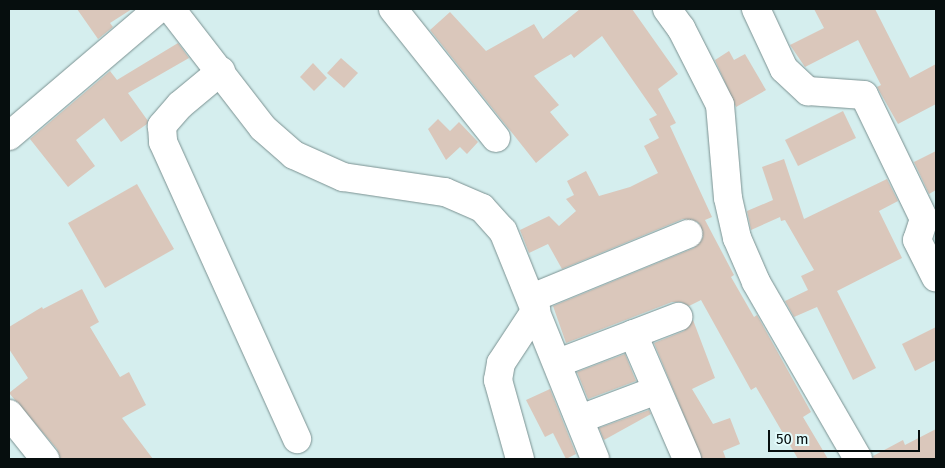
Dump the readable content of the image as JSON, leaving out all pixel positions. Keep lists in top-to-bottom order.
{
  "scale_bar": "50 m"
}
